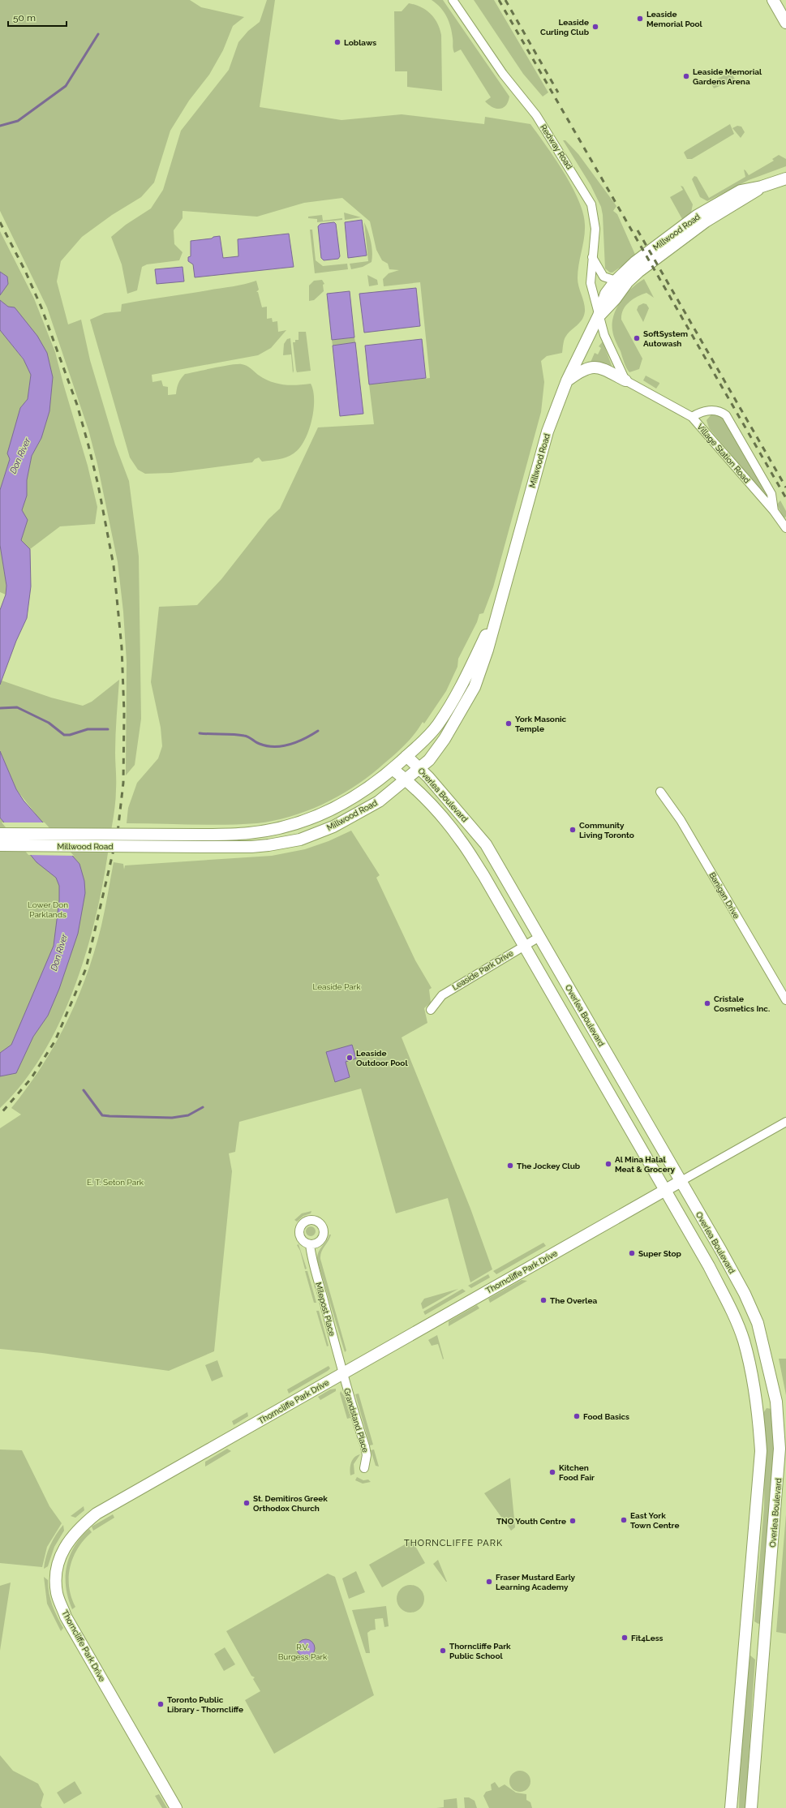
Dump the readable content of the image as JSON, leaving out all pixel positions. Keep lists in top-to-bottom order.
{
  "streets": {
    "main road": ["Millwood Road", "Overlea Boulevard", "Thorncliffe Park Drive"],
    "street": [
      "Redway Road",
      "Village Station Road",
      "Banigan Drive",
      "Leaside Park Drive",
      "Milepost Place",
      "Grandstand Place"
    ]
  },
  "crossings": [
    ["Redway Road", "Millwood Road"],
    ["Millwood Road", "Overlea Boulevard"],
    ["Overlea Boulevard", "Leaside Park Drive"],
    ["Overlea Boulevard", "Thorncliffe Park Drive"],
    ["Thorncliffe Park Drive", "Milepost Place"],
    ["Thorncliffe Park Drive", "Grandstand Place"],
    ["Milepost Place", "Grandstand Place"]
  ],
  "districts": ["THORNCLIFFE PARK"],
  "water": ["Don River"],
  "parks": [
    "Lower Don Parklands",
    "Leaside Park",
    "E. T. Seton Park",
    "R.V. Burgess Park"
  ],
  "places": [
    "Leaside Memorial Pool",
    "Leaside Curling Club",
    "Loblaws",
    "Leaside Memorial Gardens Arena",
    "SoftSystem Autowash",
    "York Masonic Temple",
    "Community Living Toronto",
    "Cristale Cosmetics Inc.",
    "Leaside Outdoor Pool",
    "Al Mina Halal Meat & Grocery",
    "The Jockey Club",
    "Super Stop",
    "The Overlea",
    "Food Basics",
    "Kitchen Food Fair",
    "St. Demitiros Greek Orthodox Church",
    "East York Town Centre",
    "TNO Youth Centre",
    "Fraser Mustard Early Learning Academy",
    "Fit4Less",
    "Thorncliffe Park Public School",
    "Toronto Public Library - Thorncliffe"
  ],
  "scale_bar": "50 m"
}
